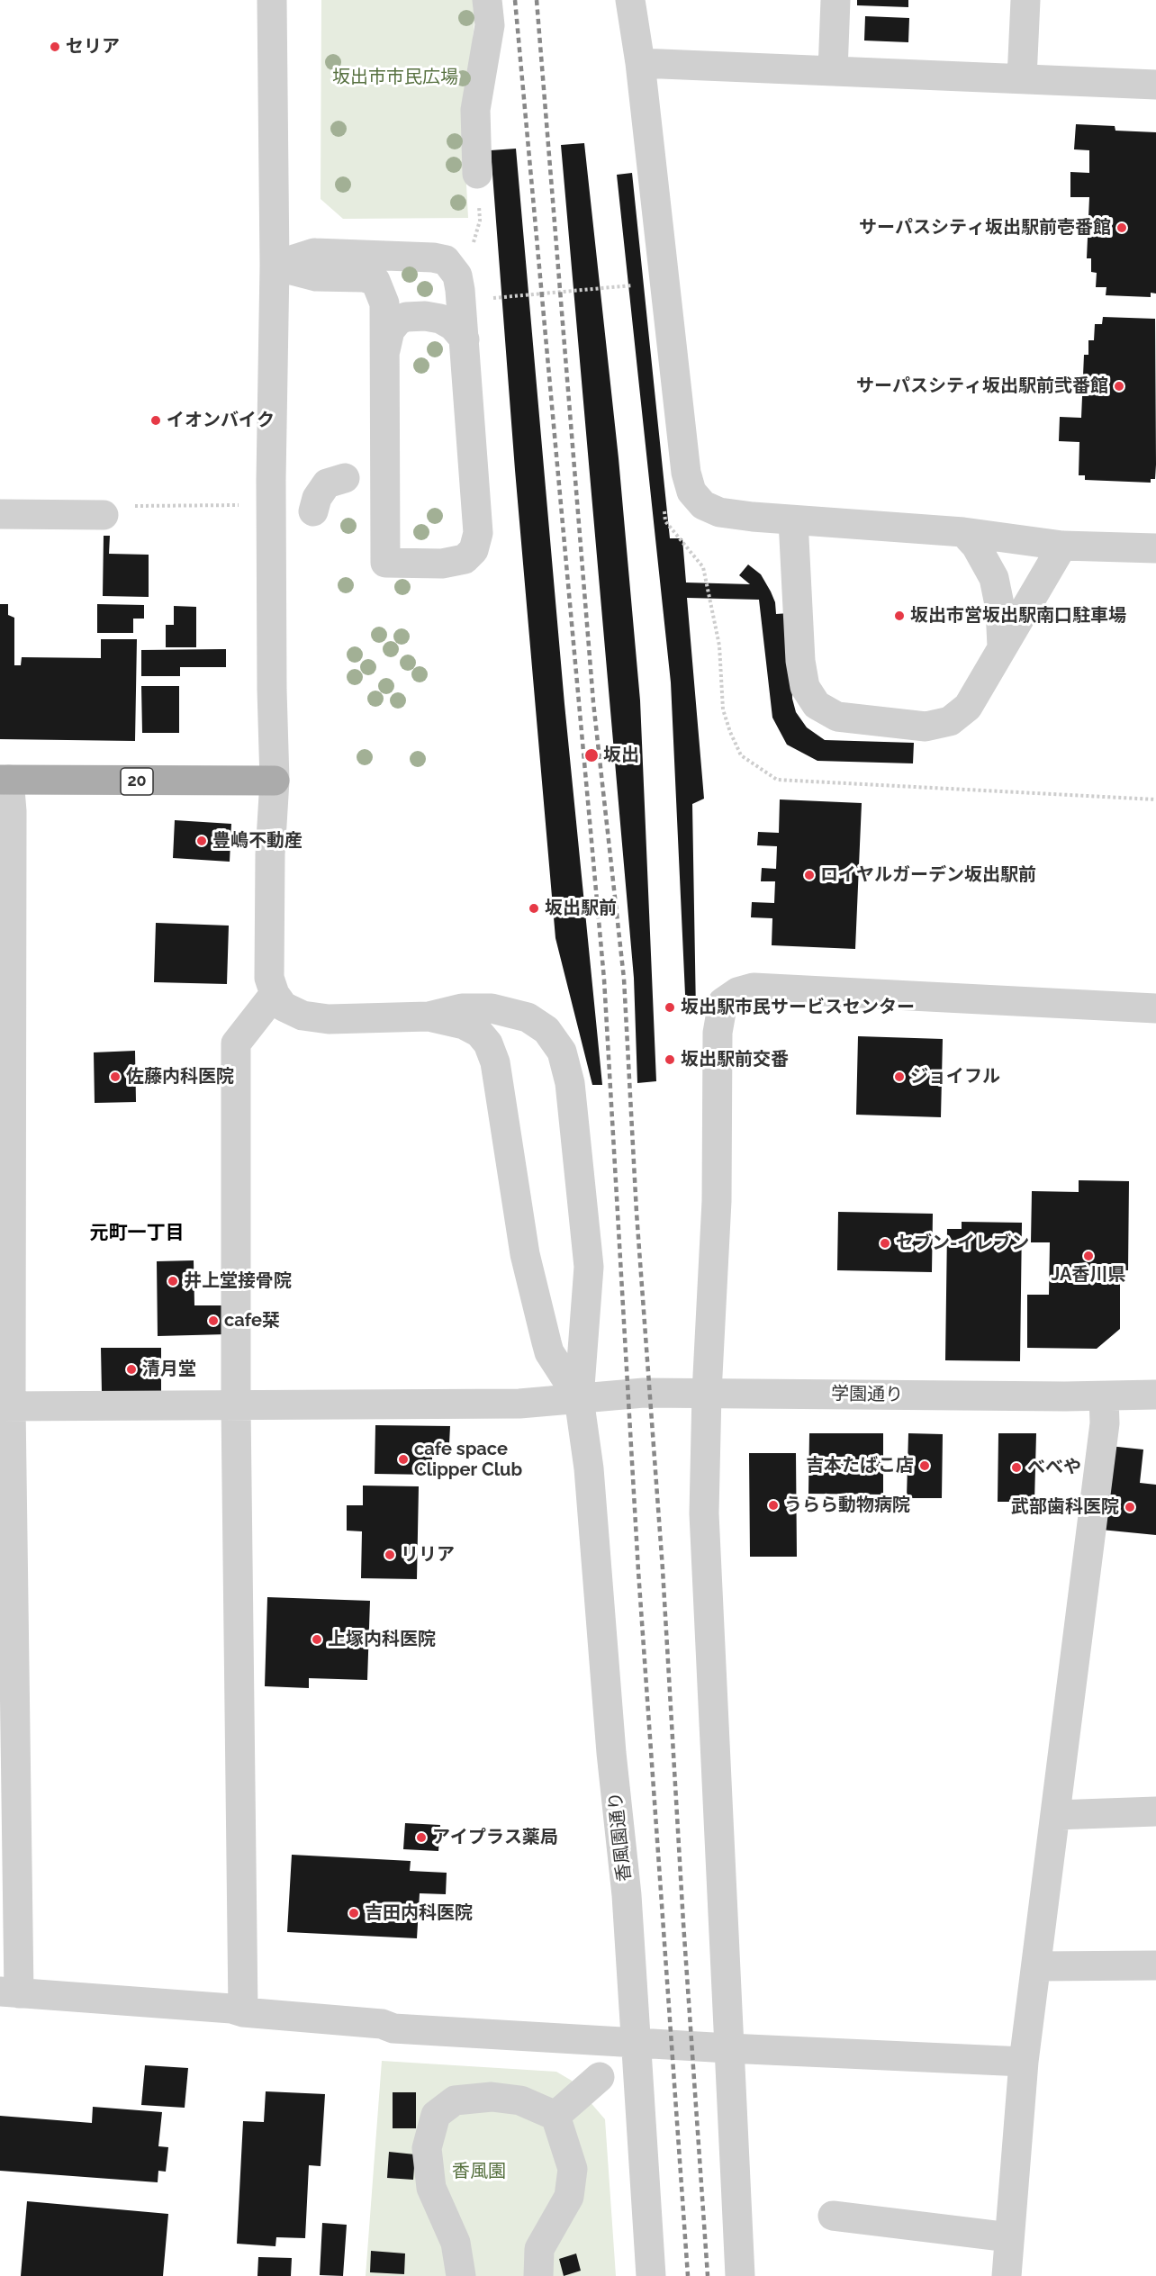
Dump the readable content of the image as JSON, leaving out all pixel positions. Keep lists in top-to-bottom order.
{
  "streets": {
    "main road": ["20"],
    "street": ["学園通り", "香風園通り"]
  },
  "crossings": [
    ["学園通り", "香風園通り"]
  ],
  "districts": ["元町一丁目"],
  "parks": ["坂出市市民広場", "香風園"],
  "places": [
    "セリア",
    "サーパスシティ坂出駅前壱番館",
    "サーパスシティ坂出駅前弐番館",
    "イオンバイク",
    "坂出市営坂出駅南口駐車場",
    "坂出",
    "豊嶋不動産",
    "ロイヤルガーデン坂出駅前",
    "坂出駅前",
    "坂出駅市民サービスセンター",
    "坂出駅前交番",
    "佐藤内科医院",
    "ジョイフル",
    "セブン-イレブン",
    "JA香川県",
    "井上堂接骨院",
    "cafe栞",
    "清月堂",
    "cafe space Clipper Club",
    "吉本たばこ店",
    "べべや",
    "うらら動物病院",
    "武部歯科医院",
    "リリア",
    "上塚内科医院",
    "アイプラス薬局",
    "吉田内科医院"
  ]
}
